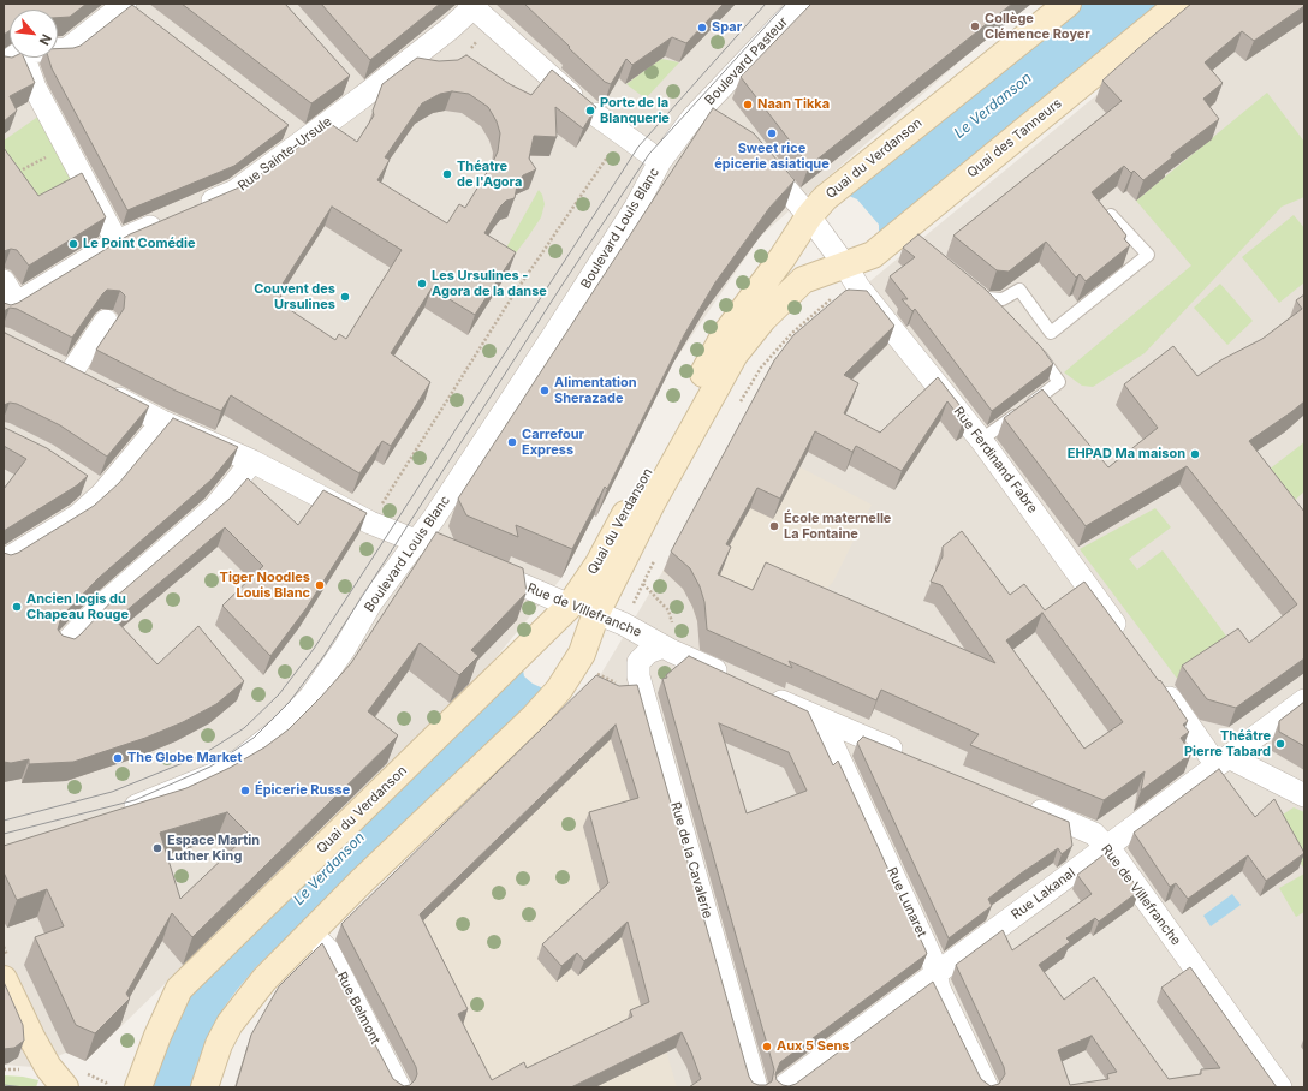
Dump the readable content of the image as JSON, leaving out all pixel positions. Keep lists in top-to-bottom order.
{
  "streets": {
    "main road": ["Quai des Tanneurs", "Quai du Verdanson", "Rue de Villefranche"],
    "street": [
      "Boulevard Pasteur",
      "Rue Sainte-Ursule",
      "Boulevard Louis Blanc",
      "Rue Ferdinand Fabre",
      "Rue de la Cavalerie",
      "Rue Lakanal",
      "Rue Lunaret",
      "Rue Belmont"
    ]
  },
  "crossings": [
    ["Boulevard Pasteur", "Boulevard Louis Blanc"],
    ["Quai des Tanneurs", "Quai du Verdanson"],
    ["Quai des Tanneurs", "Rue Ferdinand Fabre"],
    ["Quai du Verdanson", "Rue Ferdinand Fabre"],
    ["Quai du Verdanson", "Rue de Villefranche"],
    ["Quai du Verdanson", "Rue Belmont"],
    ["Rue de Villefranche", "Rue de la Cavalerie"],
    ["Rue de Villefranche", "Rue Lakanal"],
    ["Rue Lakanal", "Rue Lunaret"]
  ],
  "water": ["Le Verdanson"],
  "places": [
    "Collège Clémence Royer",
    "Spar",
    "Naan Tikka",
    "Porte de la Blanquerie",
    "Sweet rice épicerie asiatique",
    "Théatre de l'Agora",
    "Le Point Comédie",
    "Les Ursulines - Agora de la danse",
    "Couvent des Ursulines",
    "Alimentation Sherazade",
    "Carrefour Express",
    "EHPAD Ma maison",
    "École maternelle La Fontaine",
    "Tiger Noodles Louis Blanc",
    "Ancien logis du Chapeau Rouge",
    "Théâtre Pierre Tabard",
    "The Globe Market",
    "Épicerie Russe",
    "Espace Martin Luther King",
    "Aux 5 Sens"
  ],
  "north": "bottom right"
}
